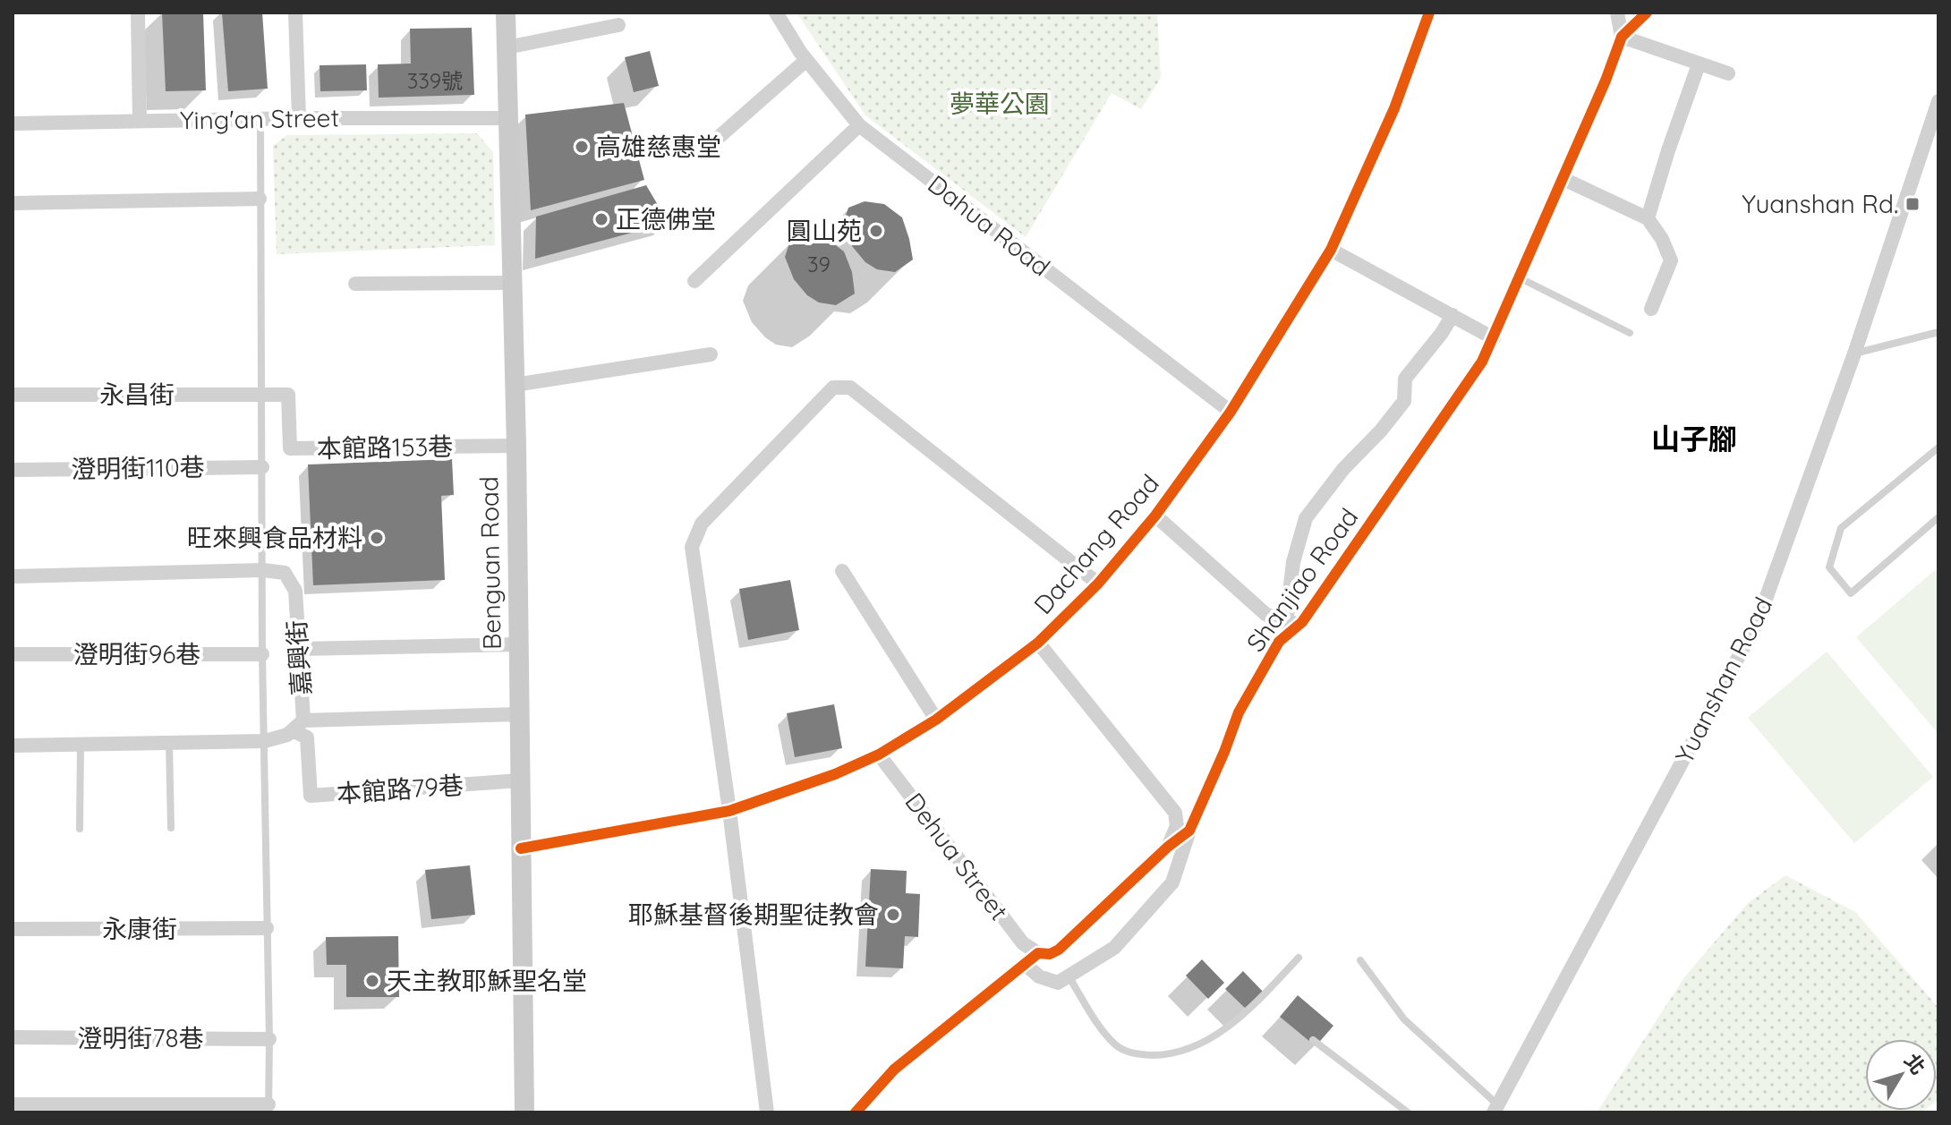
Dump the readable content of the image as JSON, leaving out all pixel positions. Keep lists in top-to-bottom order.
{
  "streets": {
    "street": [
      "Ying'an Street",
      "Dahua Road",
      "永昌街",
      "本館路153巷",
      "澄明街110巷",
      "Dachang Road",
      "Benguan Road",
      "Shanjiao Road",
      "澄明街96巷",
      "嘉興街",
      "Yuanshan Road",
      "本館路79巷",
      "Dehua Street",
      "永康街",
      "澄明街78巷"
    ]
  },
  "crossings": [
    ["Ying'an Street", "Benguan Road"],
    ["Dahua Road", "Dachang Road"],
    ["永昌街", "本館路153巷"],
    ["本館路153巷", "Benguan Road"],
    ["Dachang Road", "Benguan Road"],
    ["Dachang Road", "Dehua Street"],
    ["Benguan Road", "本館路79巷"],
    ["Shanjiao Road", "Dehua Street"],
    ["嘉興街", "本館路79巷"]
  ],
  "districts": ["山子腳"],
  "parks": ["夢華公園"],
  "places": {
    "other": [
      "高雄慈惠堂",
      "正德佛堂",
      "圓山苑",
      "旺來興食品材料",
      "耶穌基督後期聖徒教會",
      "天主教耶穌聖名堂"
    ],
    "transit": ["Yuanshan Rd."]
  },
  "house_numbers": ["339號", "39"],
  "north": "top right"
}
